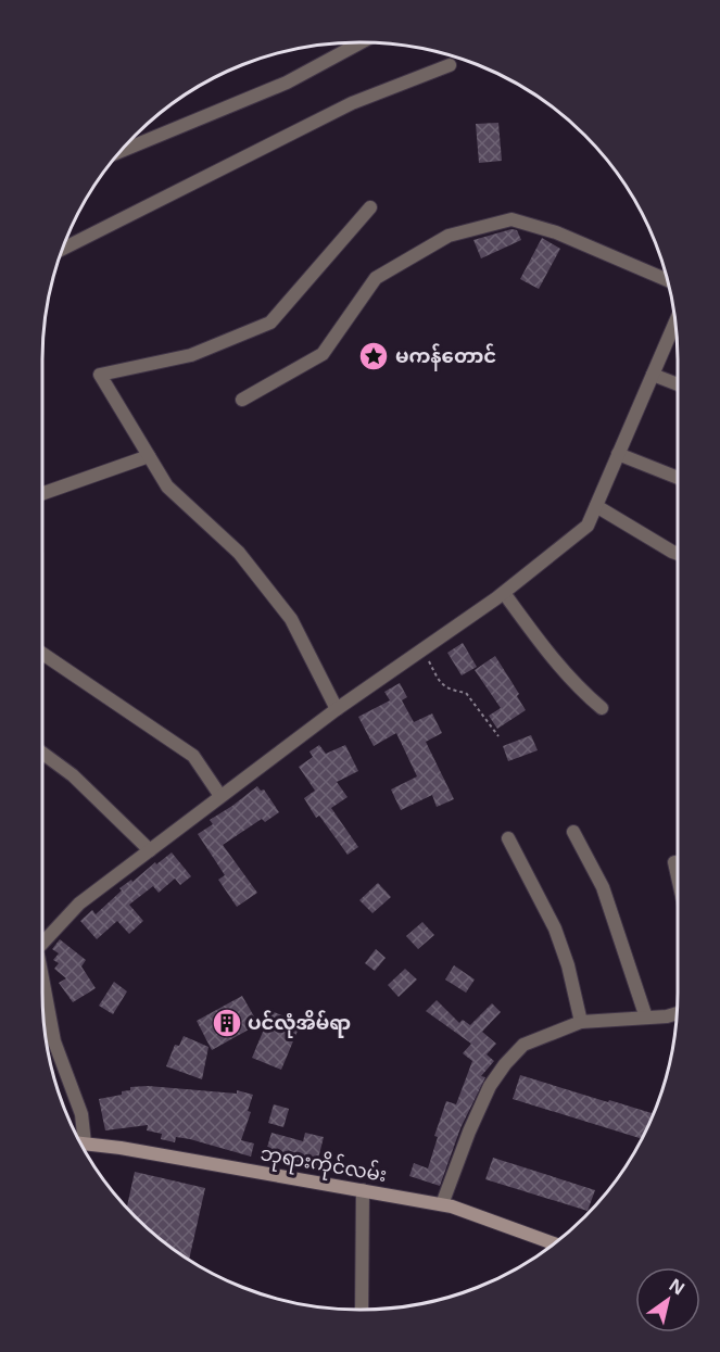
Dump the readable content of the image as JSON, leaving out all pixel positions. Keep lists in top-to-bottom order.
{
  "streets": {
    "street": ["ဘုရားကိုင်လမ်း"]
  },
  "places": {
    "place": ["မကန်တောင်"],
    "building": ["ပင်လုံအိမ်ရာ"]
  },
  "north": "top right"
}
